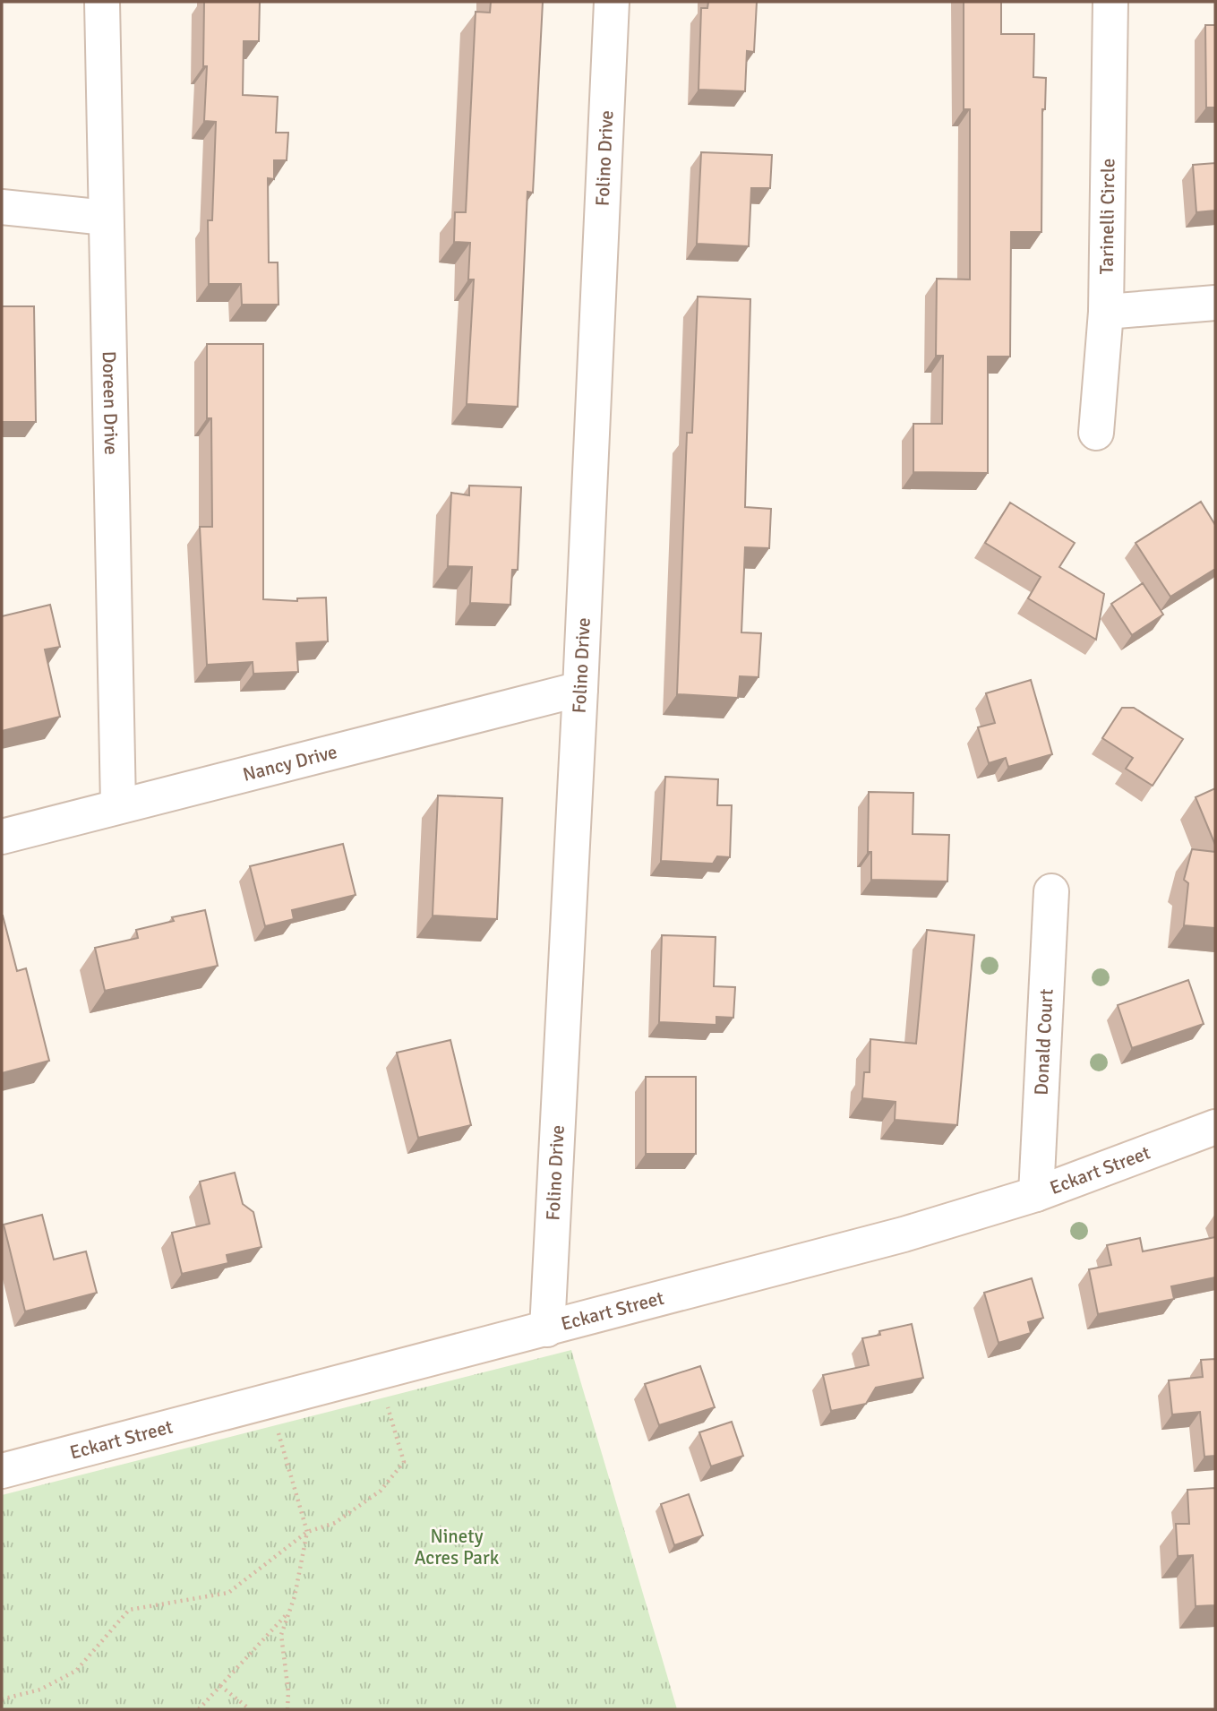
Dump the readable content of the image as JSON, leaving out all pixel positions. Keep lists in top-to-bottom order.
{
  "streets": {
    "street": [
      "Folino Drive",
      "Tarinelli Circle",
      "Doreen Drive",
      "Nancy Drive",
      "Donald Court",
      "Eckart Street"
    ]
  },
  "crossings": [
    ["Folino Drive", "Nancy Drive"],
    ["Folino Drive", "Eckart Street"],
    ["Doreen Drive", "Nancy Drive"],
    ["Donald Court", "Eckart Street"]
  ],
  "parks": ["Ninety Acres Park"]
}
